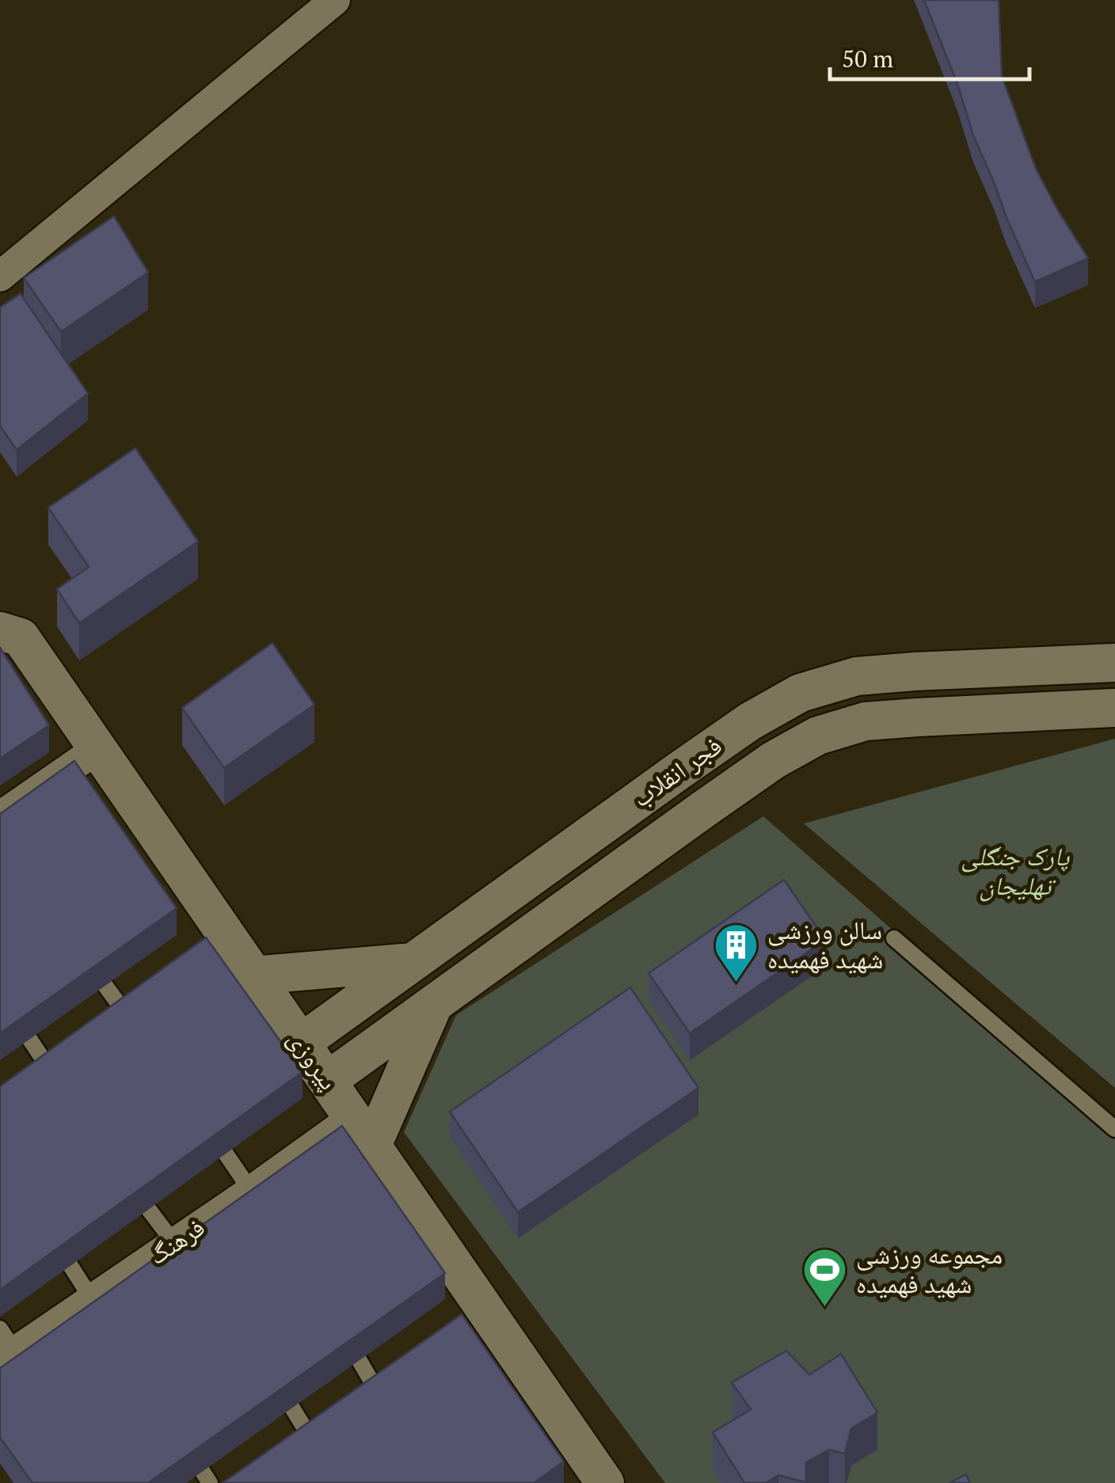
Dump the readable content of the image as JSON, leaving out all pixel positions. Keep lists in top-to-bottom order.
{
  "streets": {
    "street": ["فجر انقلاب", "پیروزی", "فرهنگ"]
  },
  "crossings": [
    ["فجر انقلاب", "پیروزی"],
    ["پیروزی", "فرهنگ"]
  ],
  "parks": ["پارک جنگلی تهلیجان"],
  "places": {
    "building": ["سالن ورزشی شهید فهمیده"],
    "sports": ["مجموعه ورزشی شهید فهمیده"]
  },
  "scale_bar": "50 m"
}
